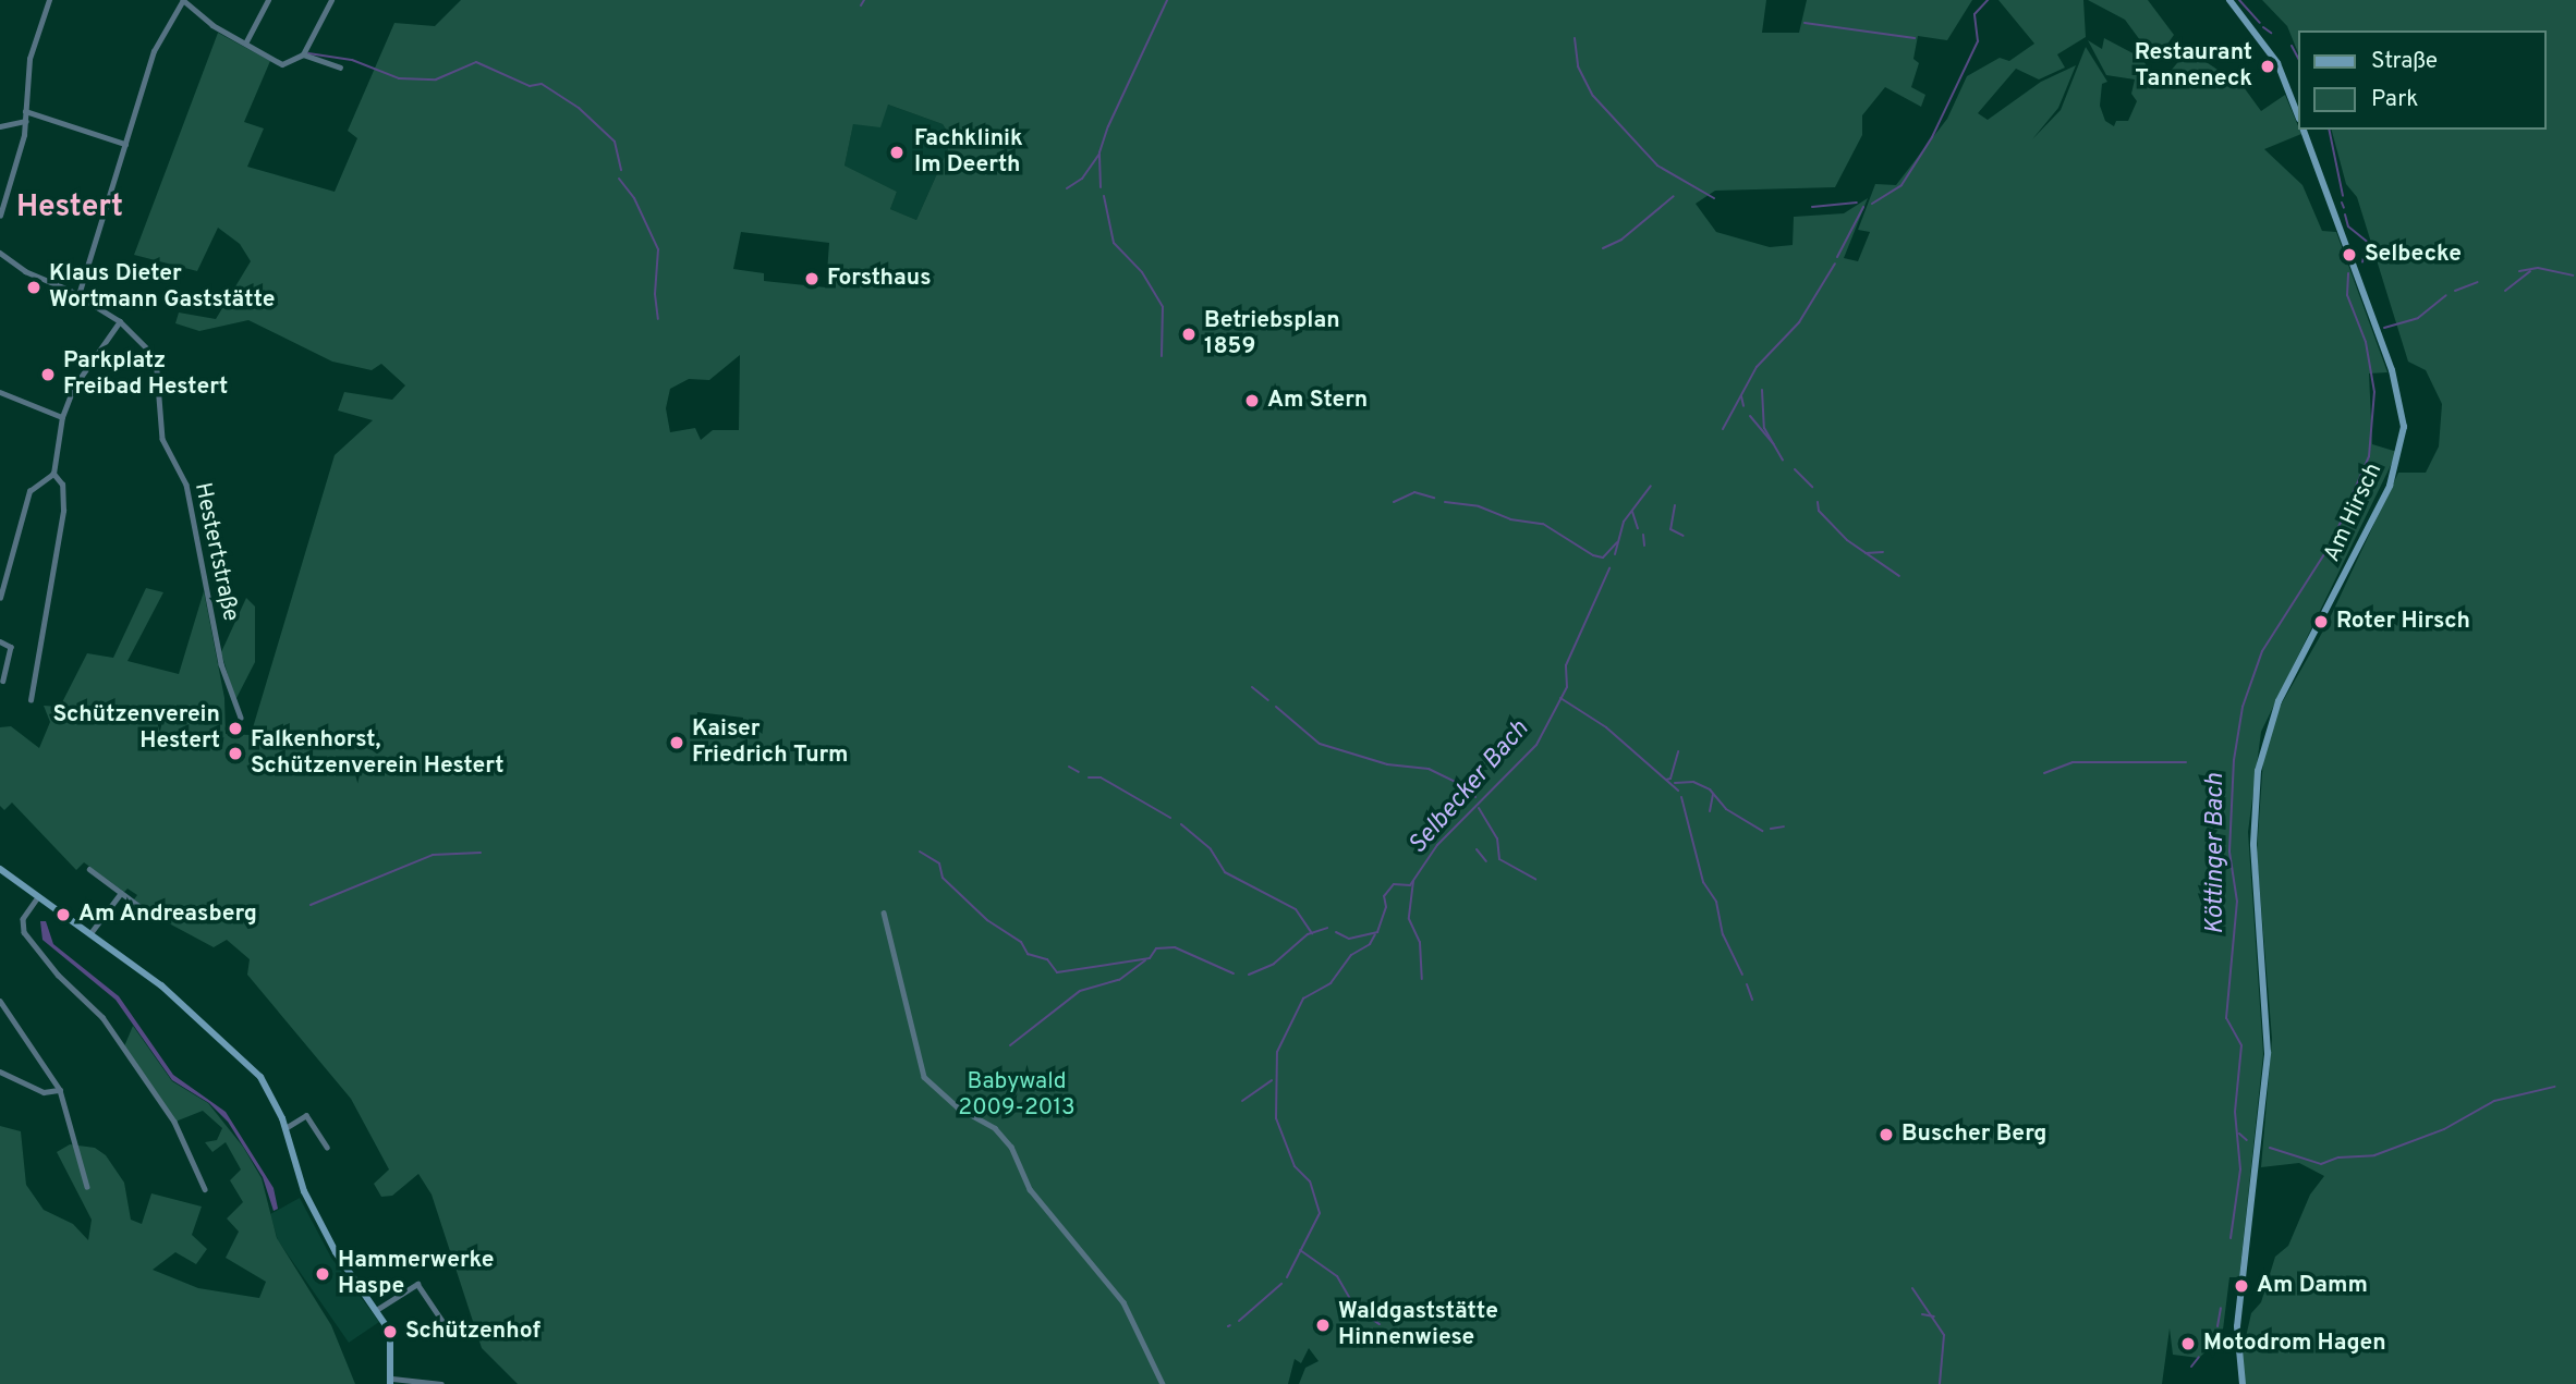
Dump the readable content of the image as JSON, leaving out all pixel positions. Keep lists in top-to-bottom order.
{
  "streets": {
    "main road": ["Am Hirsch"],
    "street": ["Hestertstraße"]
  },
  "districts": ["Hestert"],
  "water": ["Selbecker Bach", "Köttinger Bach"],
  "parks": ["Babywald 2009-2013"],
  "places": [
    "Restaurant Tanneneck",
    "Fachklinik Im Deerth",
    "Selbecke",
    "Forsthaus",
    "Klaus Dieter Wortmann Gaststätte",
    "Betriebsplan 1859",
    "Parkplatz Freibad Hestert",
    "Am Stern",
    "Roter Hirsch",
    "Schützenverein Hestert",
    "Kaiser Friedrich Turm",
    "Falkenhorst, Schützenverein Hestert",
    "Am Andreasberg",
    "Buscher Berg",
    "Hammerwerke Haspe",
    "Am Damm",
    "Waldgaststätte Hinnenwiese",
    "Schützenhof",
    "Motodrom Hagen"
  ],
  "legend": ["Straße", "Park"]
}
